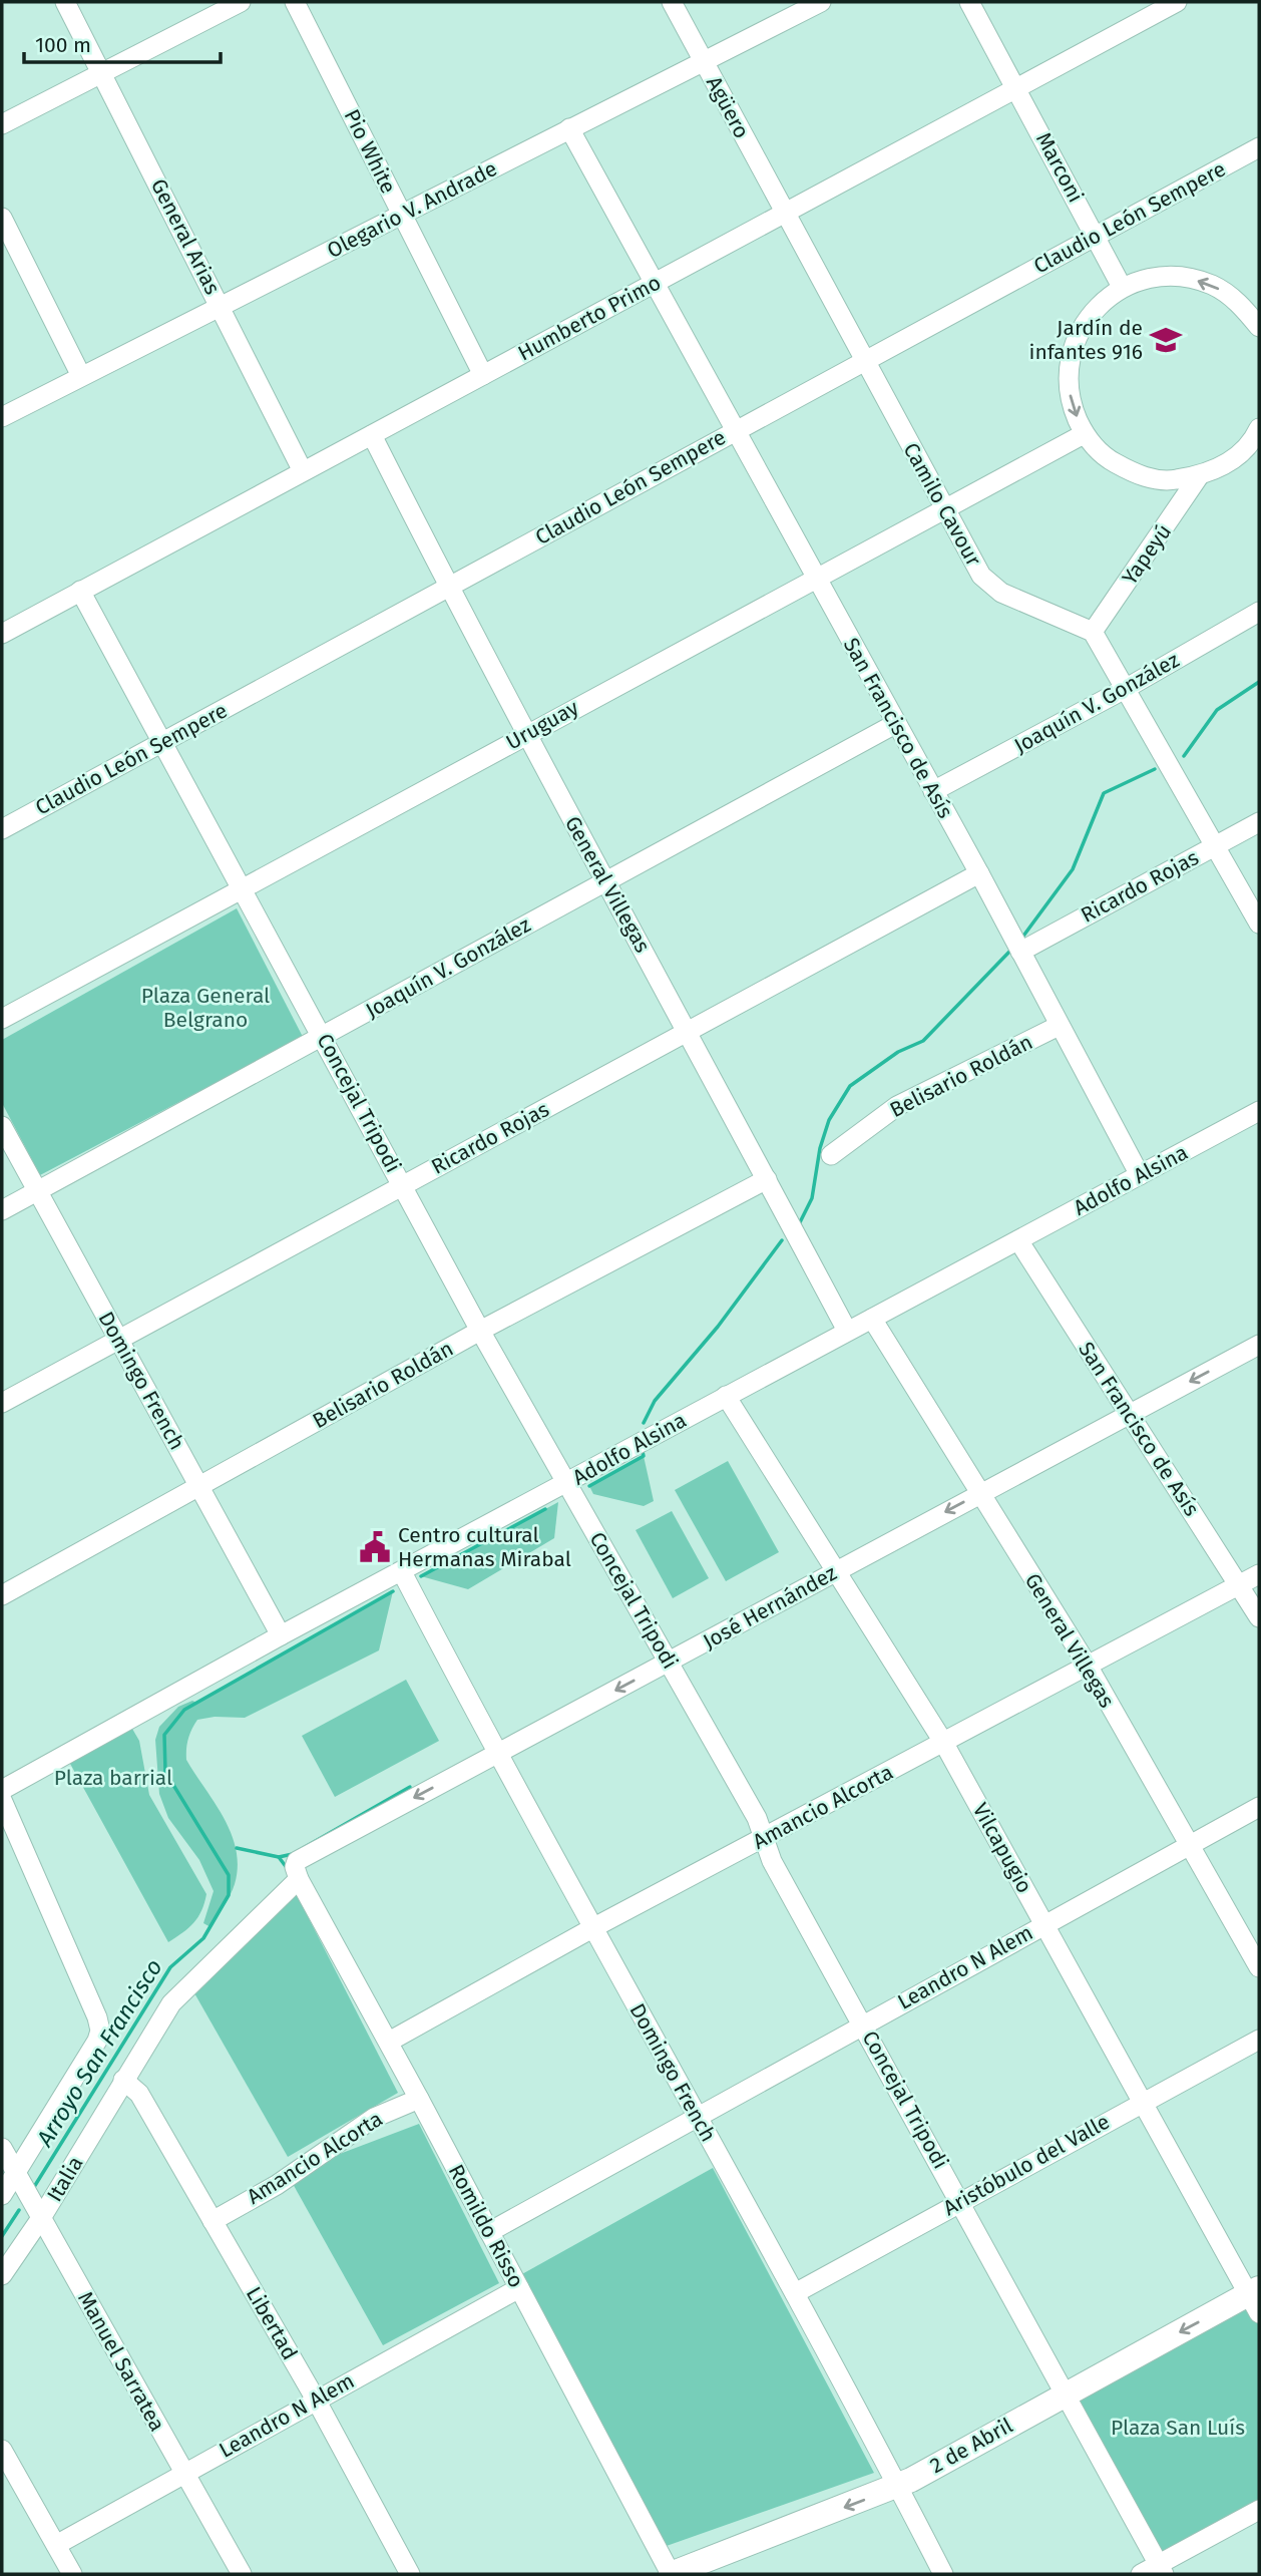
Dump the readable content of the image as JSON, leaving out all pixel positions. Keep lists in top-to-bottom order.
{
  "streets": {
    "main road": ["2 de Abril"],
    "street": [
      "Agüero",
      "Pio White",
      "Marconi",
      "Olegario V. Andrade",
      "Claudio León Sempere",
      "General Arias",
      "Humberto Primo",
      "Camilo Cavour",
      "Yapeyú",
      "Joaquín V. González",
      "Uruguay",
      "San Francisco de Asís",
      "General Villegas",
      "Ricardo Rojas",
      "Belisario Roldán",
      "Concejal Tripodi",
      "Adolfo Alsina",
      "Domingo French",
      "José Hernández",
      "Amancio Alcorta",
      "Vilcapugio",
      "Leandro N Alem",
      "Aristóbulo del Valle",
      "Italia",
      "Romildo Risso",
      "Libertad",
      "Manuel Sarratea"
    ]
  },
  "crossings": [
    ["Agüero", "Olegario V. Andrade"],
    ["Agüero", "Humberto Primo"],
    ["Agüero", "Camilo Cavour"],
    ["Pio White", "Olegario V. Andrade"],
    ["Pio White", "Humberto Primo"],
    ["Marconi", "Claudio León Sempere"],
    ["Marconi", "Humberto Primo"],
    ["Olegario V. Andrade", "General Arias"],
    ["Olegario V. Andrade", "San Francisco de Asís"],
    ["Claudio León Sempere", "Camilo Cavour"],
    ["Claudio León Sempere", "San Francisco de Asís"],
    ["Claudio León Sempere", "General Villegas"],
    ["Claudio León Sempere", "Concejal Tripodi"],
    ["General Arias", "Humberto Primo"],
    ["Humberto Primo", "Camilo Cavour"],
    ["Humberto Primo", "San Francisco de Asís"],
    ["Humberto Primo", "General Villegas"],
    ["Humberto Primo", "Concejal Tripodi"],
    ["Camilo Cavour", "Yapeyú"],
    ["Camilo Cavour", "Uruguay"],
    ["Joaquín V. González", "San Francisco de Asís"],
    ["Joaquín V. González", "General Villegas"],
    ["Joaquín V. González", "Concejal Tripodi"],
    ["Joaquín V. González", "Domingo French"],
    ["Uruguay", "San Francisco de Asís"],
    ["Uruguay", "General Villegas"],
    ["Uruguay", "Concejal Tripodi"],
    ["San Francisco de Asís", "Ricardo Rojas"],
    ["San Francisco de Asís", "Belisario Roldán"],
    ["San Francisco de Asís", "Adolfo Alsina"],
    ["San Francisco de Asís", "José Hernández"],
    ["San Francisco de Asís", "Amancio Alcorta"],
    ["General Villegas", "Ricardo Rojas"],
    ["General Villegas", "Belisario Roldán"],
    ["General Villegas", "Adolfo Alsina"],
    ["General Villegas", "José Hernández"],
    ["General Villegas", "Amancio Alcorta"],
    ["General Villegas", "Leandro N Alem"],
    ["Ricardo Rojas", "Concejal Tripodi"],
    ["Ricardo Rojas", "Domingo French"],
    ["Belisario Roldán", "Concejal Tripodi"],
    ["Belisario Roldán", "Domingo French"],
    ["Concejal Tripodi", "Adolfo Alsina"],
    ["Concejal Tripodi", "José Hernández"],
    ["Concejal Tripodi", "Amancio Alcorta"],
    ["Concejal Tripodi", "Leandro N Alem"],
    ["Concejal Tripodi", "Aristóbulo del Valle"],
    ["Concejal Tripodi", "2 de Abril"],
    ["Adolfo Alsina", "Domingo French"],
    ["Adolfo Alsina", "Vilcapugio"],
    ["Domingo French", "José Hernández"],
    ["Domingo French", "Amancio Alcorta"],
    ["Domingo French", "Leandro N Alem"],
    ["Domingo French", "Aristóbulo del Valle"],
    ["Domingo French", "2 de Abril"],
    ["José Hernández", "Vilcapugio"],
    ["José Hernández", "Italia"],
    ["José Hernández", "Romildo Risso"],
    ["Amancio Alcorta", "Vilcapugio"],
    ["Amancio Alcorta", "Romildo Risso"],
    ["Amancio Alcorta", "Libertad"],
    ["Vilcapugio", "Leandro N Alem"],
    ["Vilcapugio", "Aristóbulo del Valle"],
    ["Vilcapugio", "2 de Abril"],
    ["Leandro N Alem", "Romildo Risso"],
    ["Leandro N Alem", "Libertad"],
    ["Leandro N Alem", "Manuel Sarratea"],
    ["Italia", "Romildo Risso"],
    ["Italia", "Libertad"],
    ["Italia", "Manuel Sarratea"],
    ["Romildo Risso", "2 de Abril"]
  ],
  "one_way": ["José Hernández", "2 de Abril"],
  "water": ["Arroyo San Francisco"],
  "parks": ["Plaza General Belgrano", "Plaza barrial", "Plaza San Luís"],
  "places": {
    "school or university": ["Jardín de infantes 916"],
    "public building": ["Centro cultural Hermanas Mirabal"]
  },
  "scale_bar": "100 m"
}
